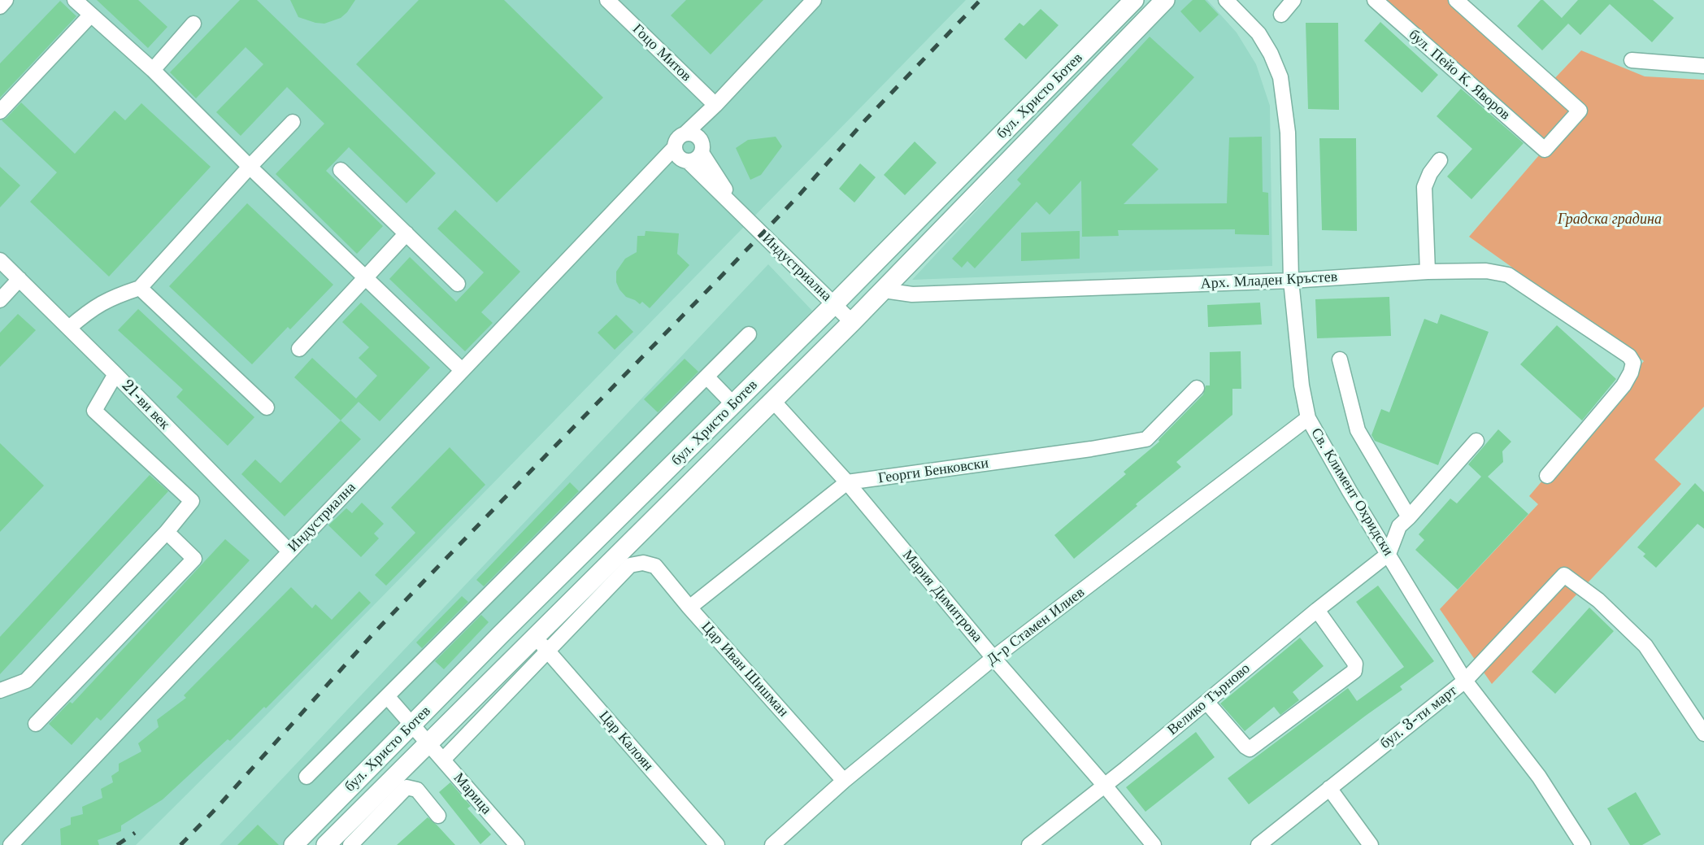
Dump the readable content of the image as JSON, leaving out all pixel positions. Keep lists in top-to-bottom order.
{
  "streets": {
    "main road": ["бул. Христо Ботев"],
    "street": [
      "Гоцо Митов",
      "бул. Пейо К. Яворов",
      "Индустриална",
      "Арх. Младен Кръстев",
      "21-ви век",
      "Георги Бенковски",
      "Св. Климент Охридски",
      "Мария Димитрова",
      "Д-р Стамен Илиев",
      "Цар Иван Шишман",
      "Велико Търново",
      "бул. 3-ти март",
      "Цар Калоян",
      "Марица"
    ]
  },
  "crossings": [
    ["бул. Христо Ботев", "Индустриална"],
    ["бул. Христо Ботев", "Арх. Младен Кръстев"],
    ["бул. Христо Ботев", "Мария Димитрова"],
    ["бул. Христо Ботев", "Цар Калоян"],
    ["бул. Христо Ботев", "Марица"],
    ["Индустриална", "21-ви век"],
    ["Арх. Младен Кръстев", "Св. Климент Охридски"],
    ["Георги Бенковски", "Мария Димитрова"],
    ["Св. Климент Охридски", "Д-р Стамен Илиев"],
    ["Св. Климент Охридски", "Велико Търново"],
    ["Св. Климент Охридски", "бул. 3-ти март"],
    ["Мария Димитрова", "Д-р Стамен Илиев"],
    ["Мария Димитрова", "Велико Търново"],
    ["Д-р Стамен Илиев", "Цар Иван Шишман"],
    ["Цар Иван Шишман", "Цар Калоян"]
  ],
  "parks": ["Градска градина"]
}
